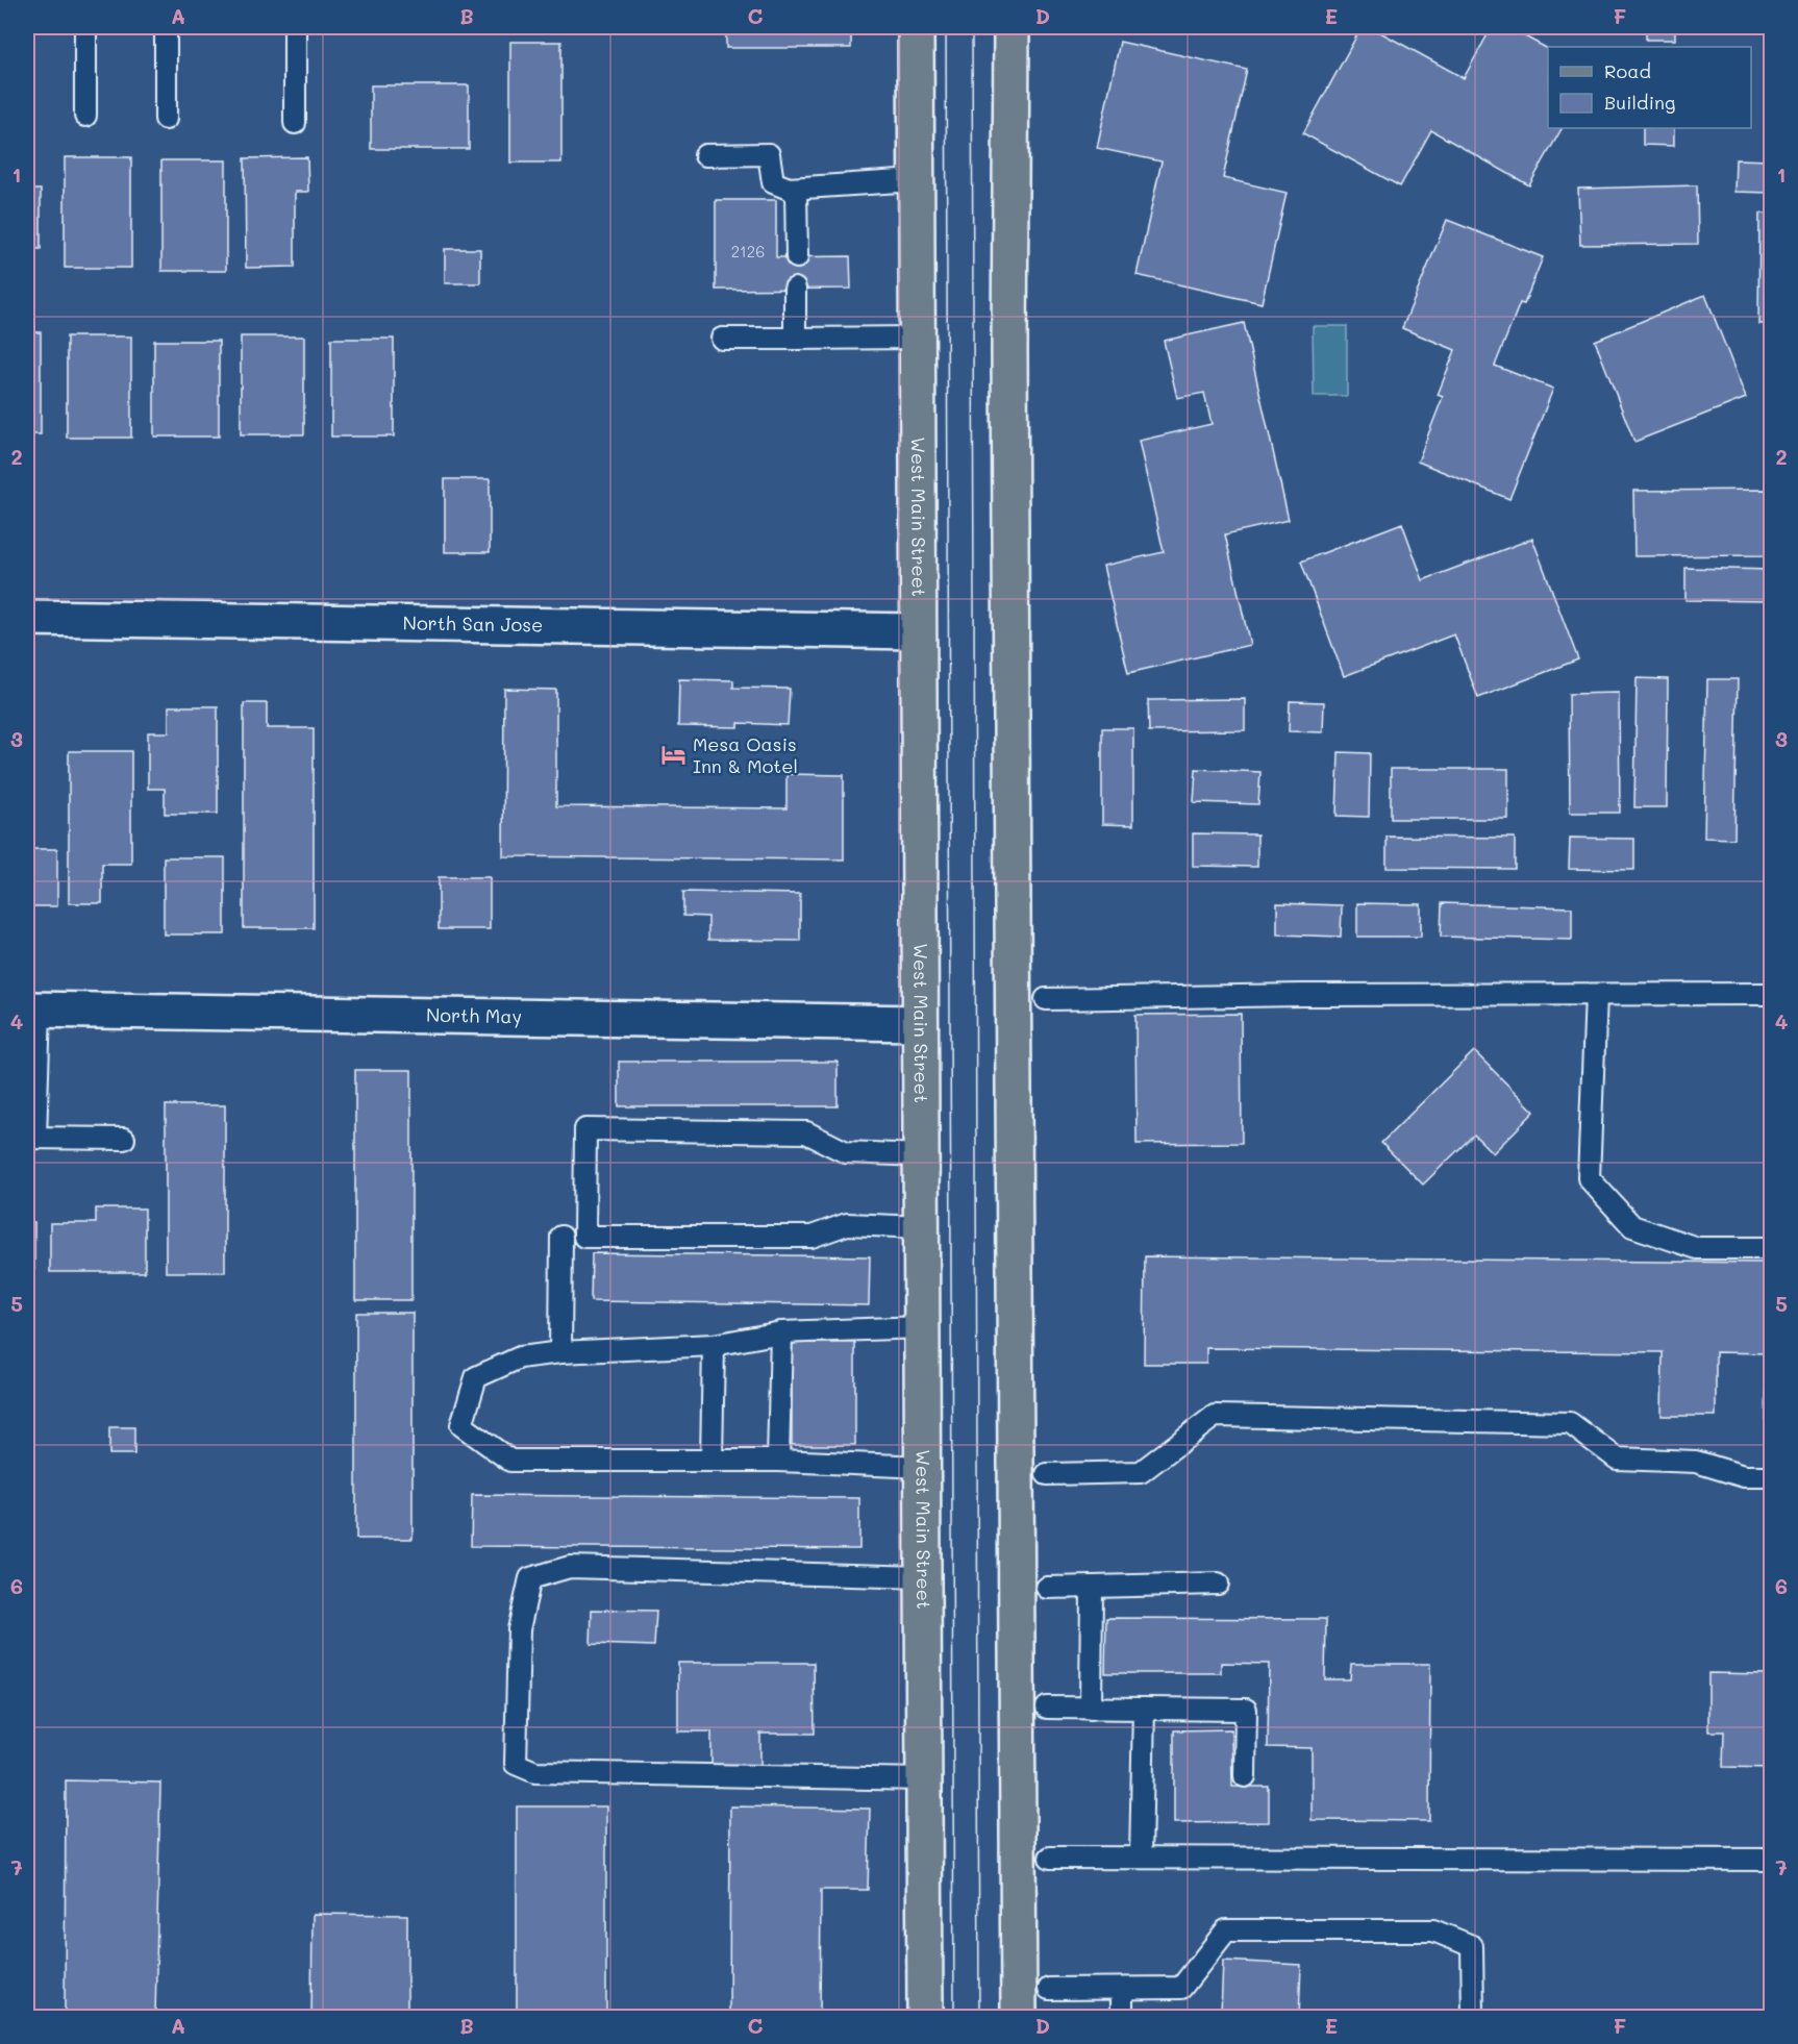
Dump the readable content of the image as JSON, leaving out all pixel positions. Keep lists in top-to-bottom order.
{
  "streets": {
    "main road": ["West Main Street"],
    "street": ["North San Jose", "North May"]
  },
  "crossings": [
    ["West Main Street", "North San Jose"],
    ["West Main Street", "North May"]
  ],
  "places": {
    "hotel": ["Mesa Oasis Inn & Motel"]
  },
  "house_numbers": ["2126"],
  "legend": ["Road", "Building"],
  "grid": {
    "columns": [
      "A",
      "B",
      "C",
      "D",
      "E",
      "F"
    ],
    "rows": [
      "1",
      "2",
      "3",
      "4",
      "5",
      "6",
      "7"
    ]
  }
}
